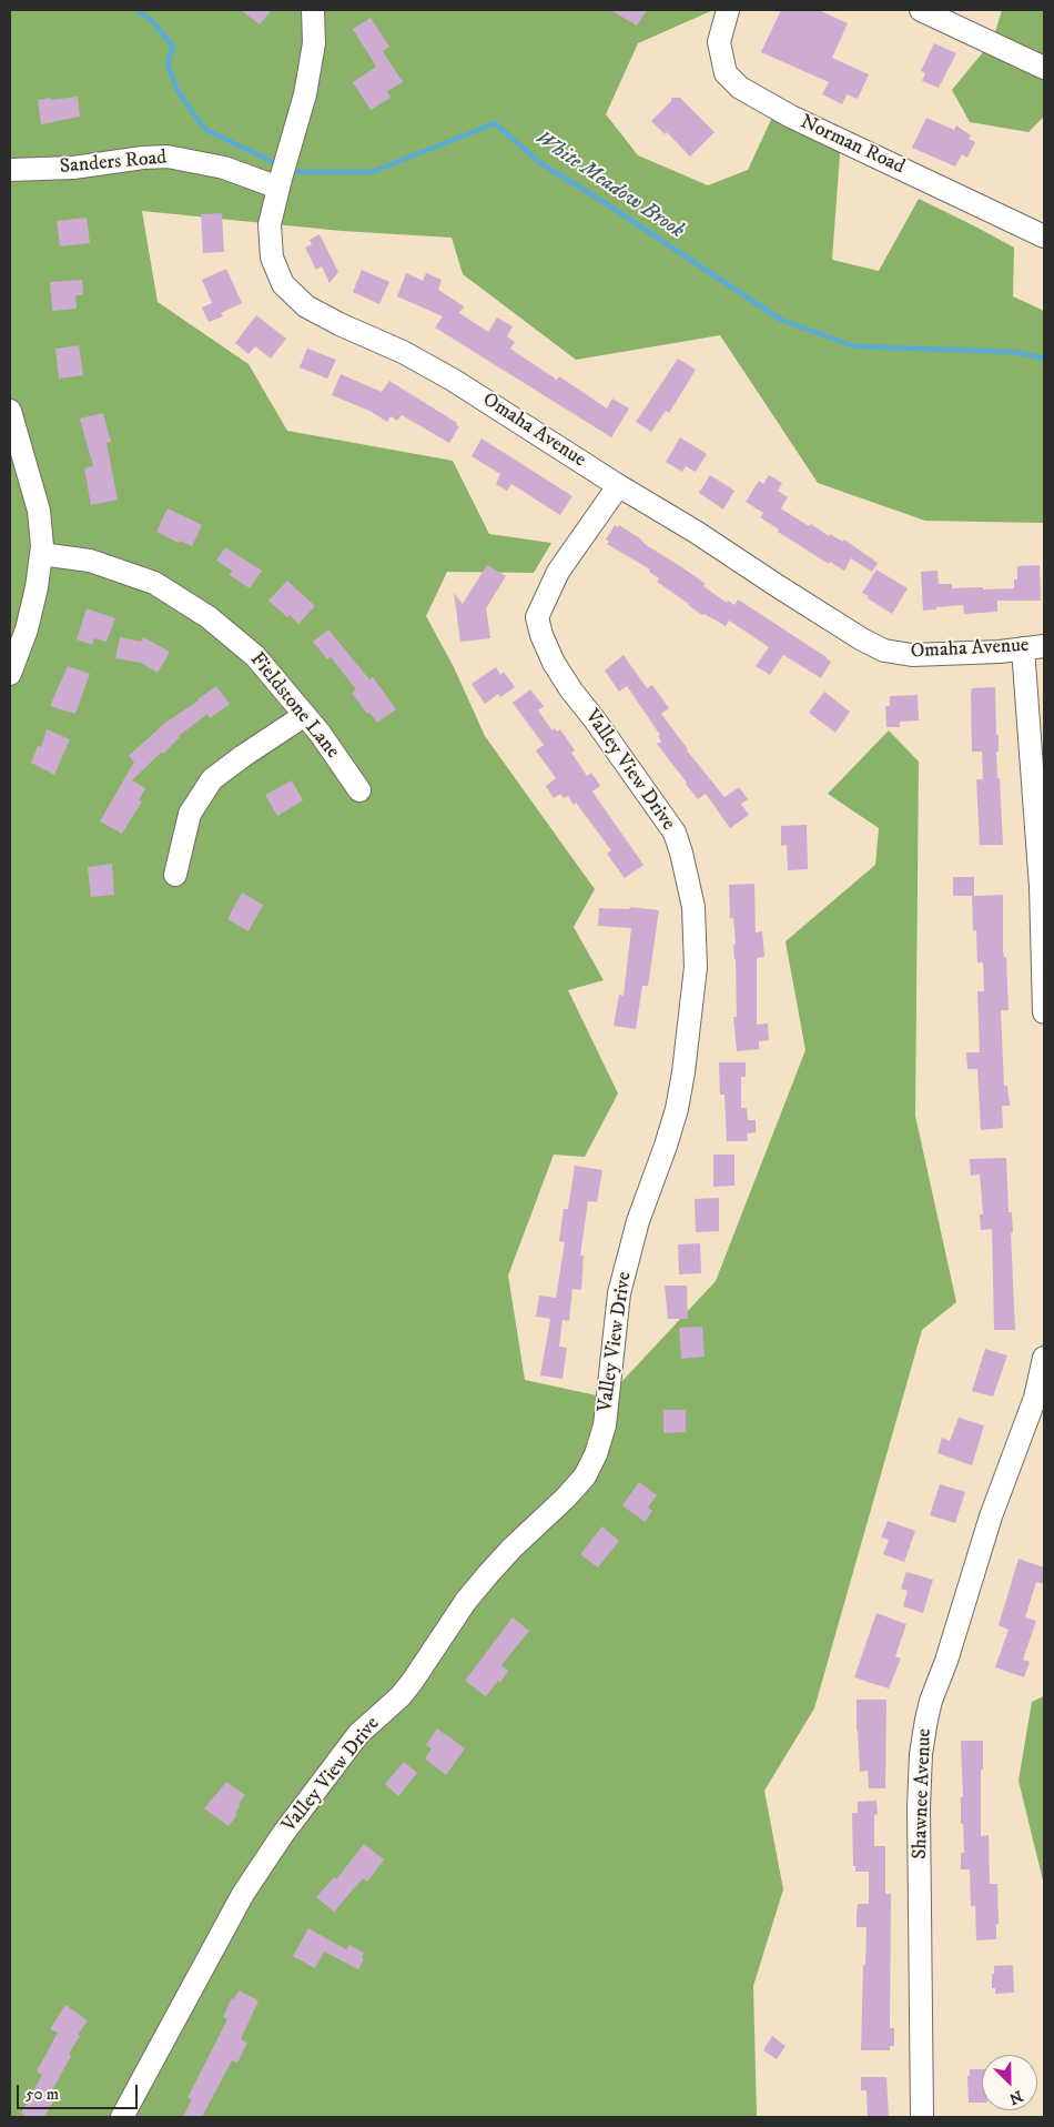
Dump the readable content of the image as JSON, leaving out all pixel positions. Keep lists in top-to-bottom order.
{
  "streets": {
    "street": [
      "Norman Road",
      "Sanders Road",
      "Omaha Avenue",
      "Fieldstone Lane",
      "Valley View Drive",
      "Shawnee Avenue"
    ]
  },
  "crossings": [
    ["Sanders Road", "Omaha Avenue"],
    ["Omaha Avenue", "Valley View Drive"]
  ],
  "water": ["White Meadow Brook"],
  "scale_bar": "50 m",
  "north": "bottom right"
}
